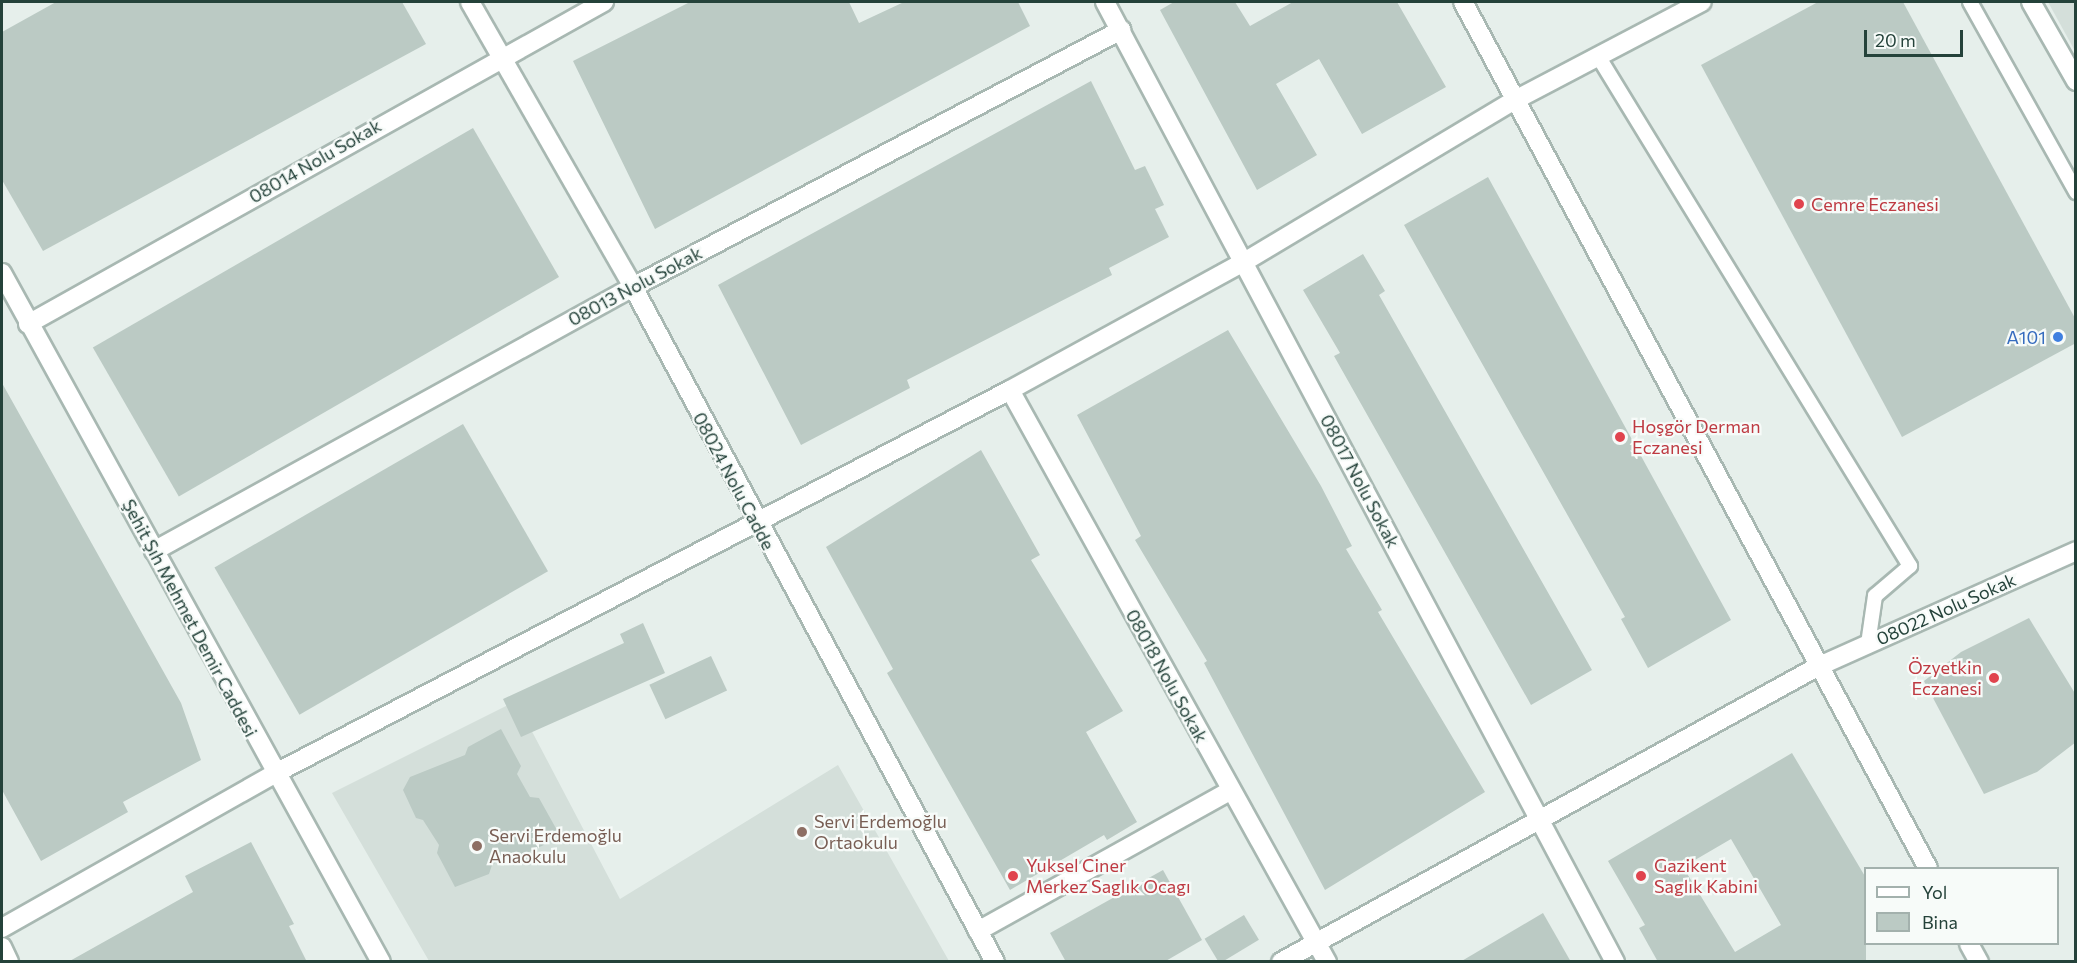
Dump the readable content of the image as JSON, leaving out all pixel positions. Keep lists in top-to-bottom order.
{
  "streets": {
    "street": [
      "08014 Nolu Sokak",
      "08013 Nolu Sokak",
      "08024 Nolu Cadde",
      "08017 Nolu Sokak",
      "08022 Nolu Sokak",
      "Şehit Şıh Mehmet Demir Caddesi",
      "08018 Nolu Sokak"
    ]
  },
  "crossings": [
    ["08014 Nolu Sokak", "08024 Nolu Cadde"],
    ["08014 Nolu Sokak", "Şehit Şıh Mehmet Demir Caddesi"],
    ["08013 Nolu Sokak", "08024 Nolu Cadde"],
    ["08013 Nolu Sokak", "08017 Nolu Sokak"],
    ["08013 Nolu Sokak", "Şehit Şıh Mehmet Demir Caddesi"],
    ["08017 Nolu Sokak", "08022 Nolu Sokak"],
    ["08022 Nolu Sokak", "08018 Nolu Sokak"]
  ],
  "places": [
    "Cemre Eczanesi",
    "A101",
    "Hoşgör Derman Eczanesi",
    "Özyetkin Eczanesi",
    "Servi Erdemoğlu Ortaokulu",
    "Servi Erdemoğlu Anaokulu",
    "Yuksel Ciner Merkez Saglık Ocagı",
    "Gazikent Saglık Kabini"
  ],
  "legend": ["Yol", "Bina"],
  "scale_bar": "20 m"
}
